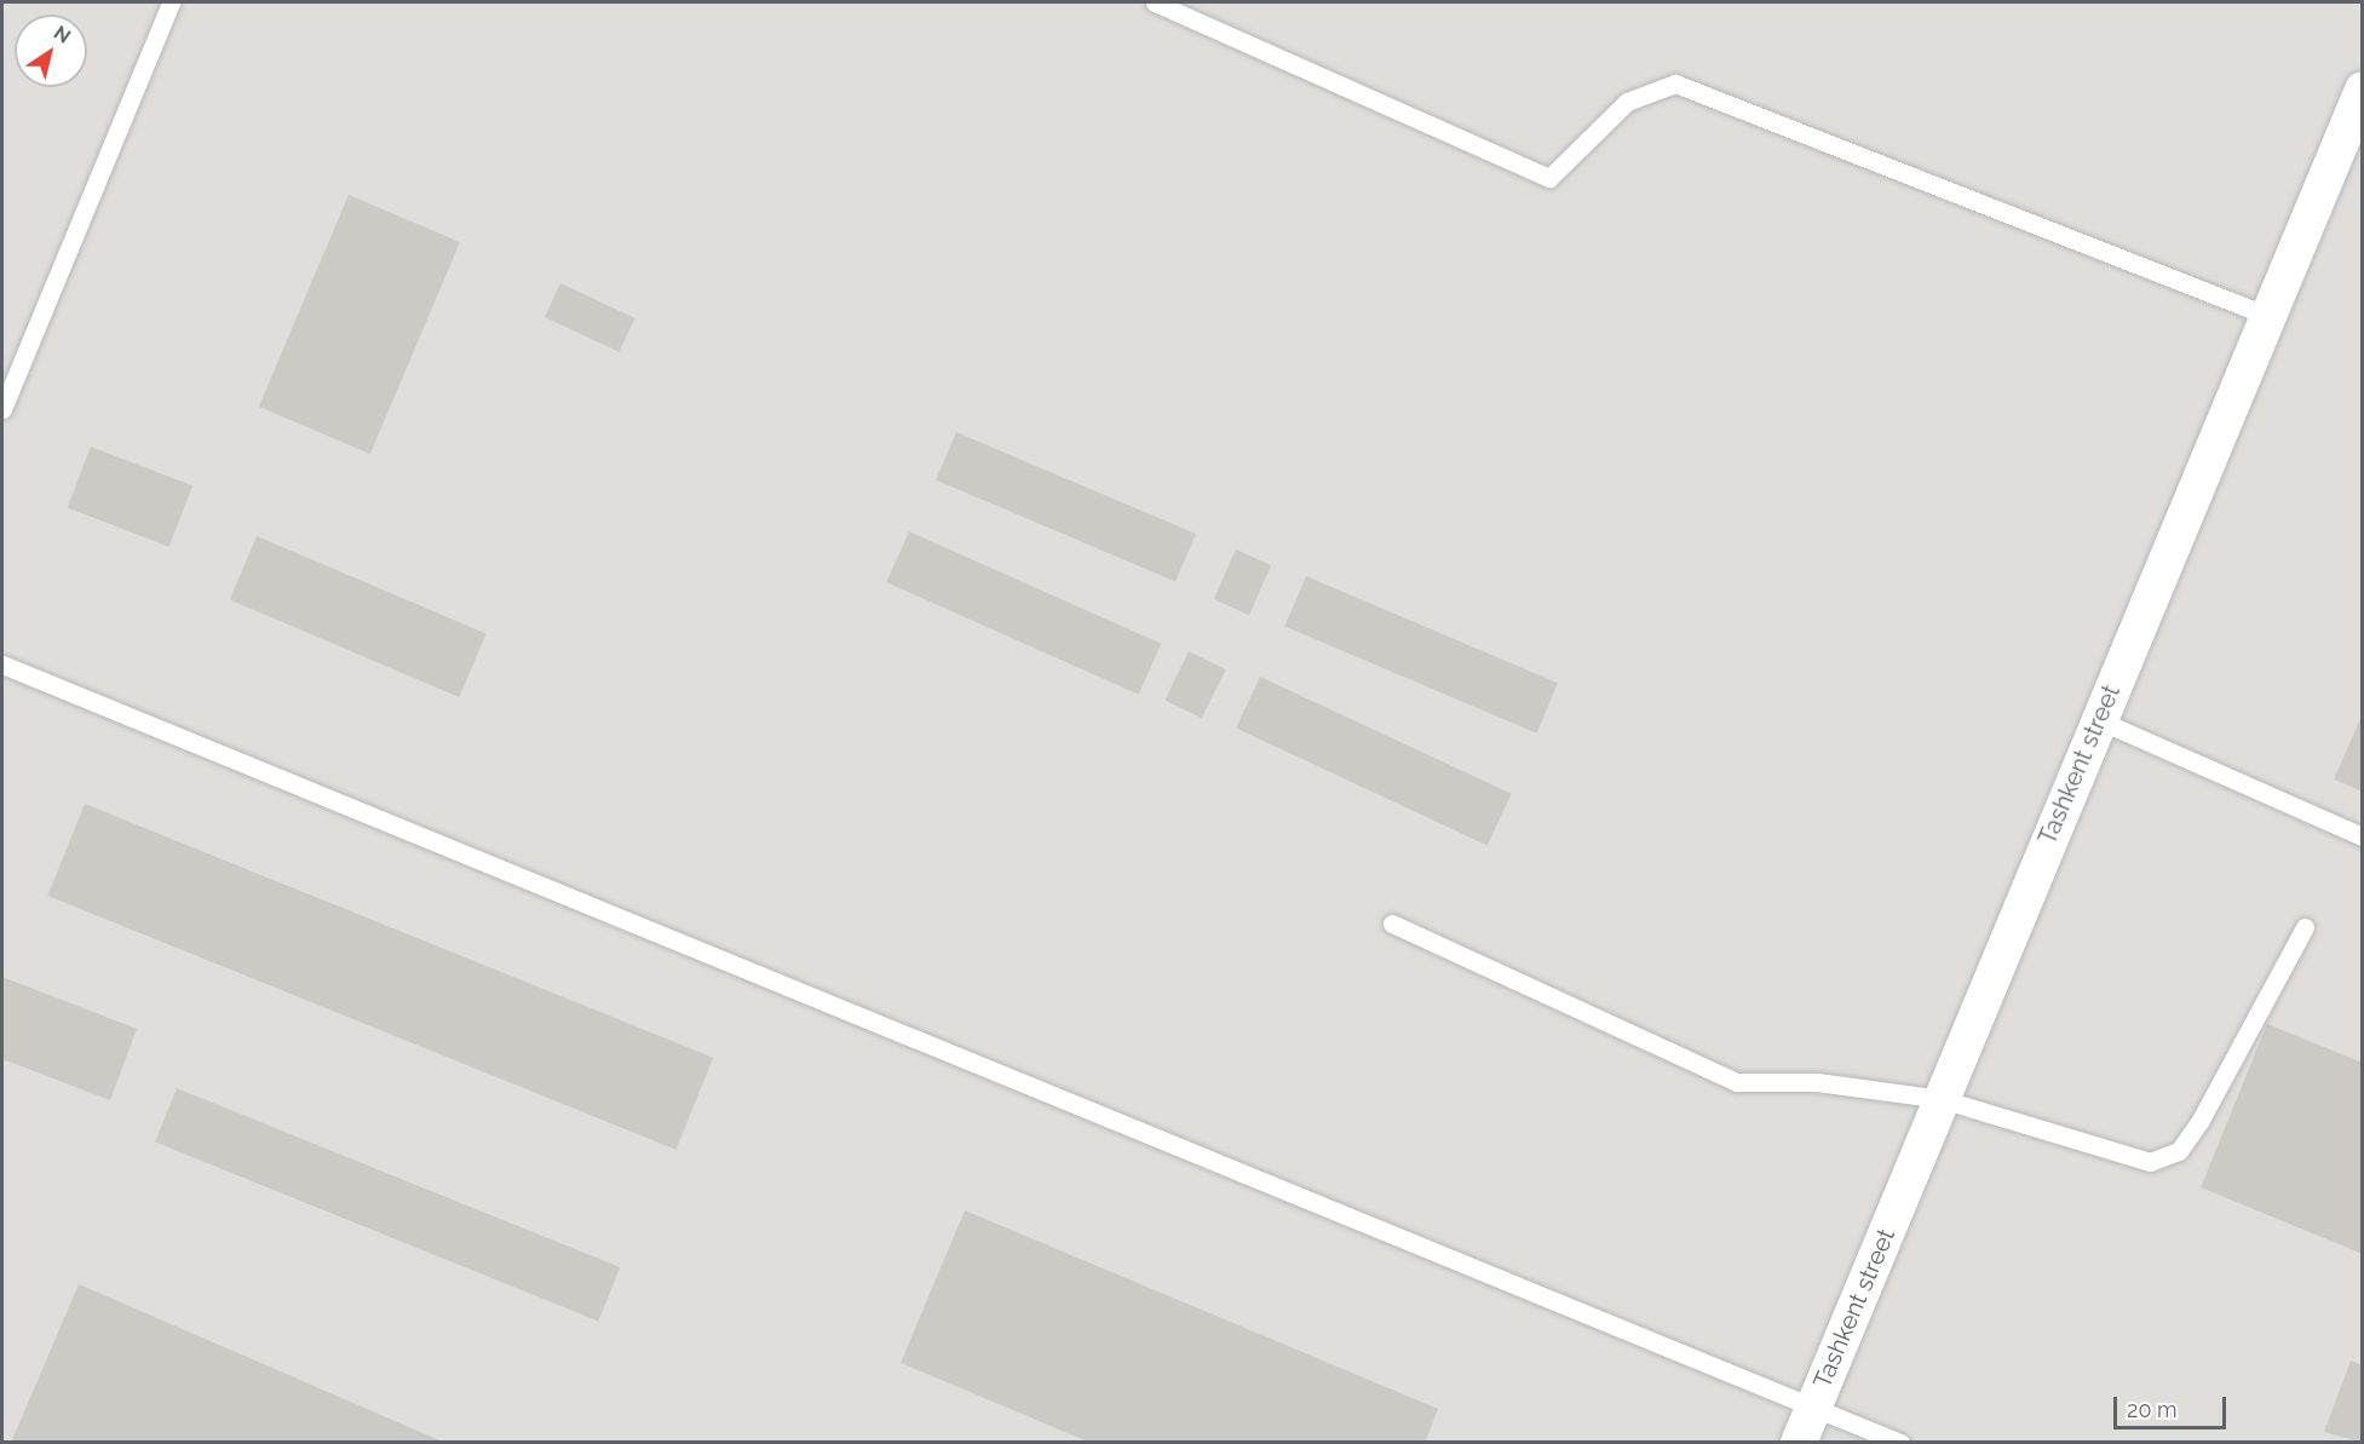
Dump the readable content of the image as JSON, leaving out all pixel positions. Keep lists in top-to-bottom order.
{
  "streets": {
    "street": ["Tashkent street"]
  },
  "scale_bar": "20 m",
  "north": "top right"
}
